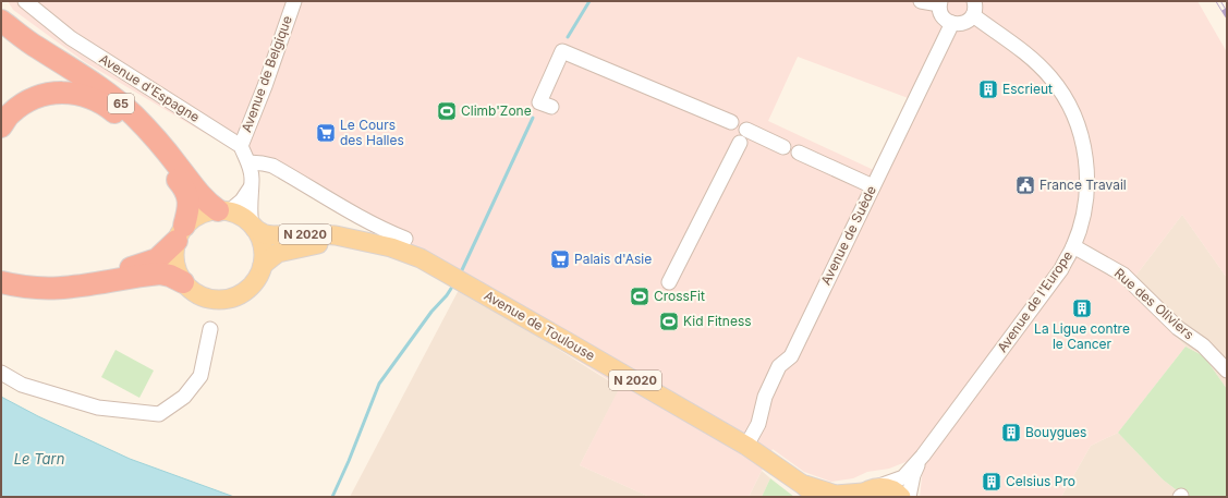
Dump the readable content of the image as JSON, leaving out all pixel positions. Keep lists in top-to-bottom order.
{
  "streets": {
    "highway": ["65"],
    "main road": ["N 2020", "Avenue de Toulouse"],
    "street": [
      "Avenue de Belgique",
      "Avenue d'Espagne",
      "Avenue de Suède",
      "Avenue de l'Europe",
      "Rue des Oliviers"
    ]
  },
  "crossings": [
    ["Avenue de Belgique", "Avenue d'Espagne"],
    ["65", "Avenue de Toulouse"],
    ["Avenue de Suède", "Avenue de Toulouse"],
    ["Avenue de l'Europe", "Rue des Oliviers"],
    ["Avenue de l'Europe", "Avenue de Toulouse"]
  ],
  "water": ["Le Tarn"],
  "places": {
    "building": [
      "Escrieut",
      "La Ligue contre le Cancer",
      "Bouygues",
      "Celsius Pro"
    ],
    "sports": ["Climb'Zone", "CrossFit", "Kid Fitness"],
    "supermarket": ["Le Cours des Halles", "Palais d'Asie"],
    "public building": ["France Travail"]
  }
}
